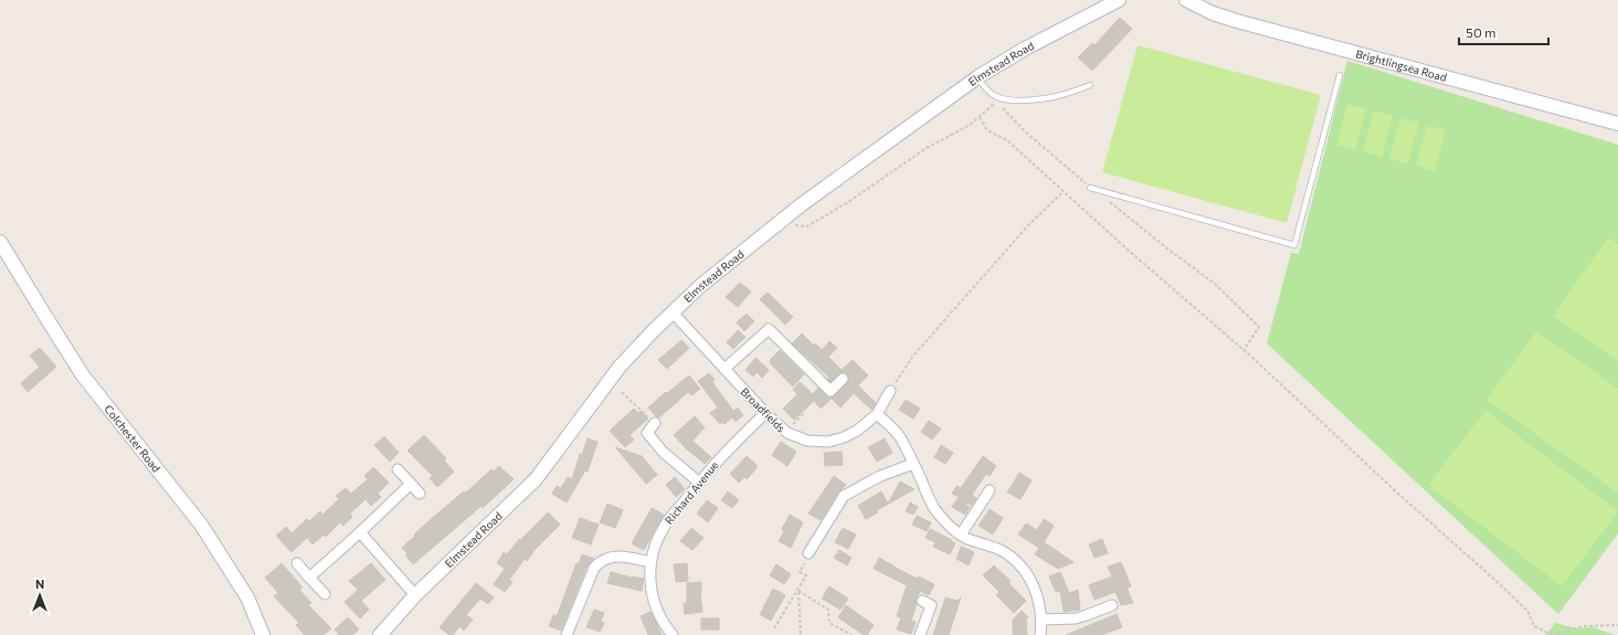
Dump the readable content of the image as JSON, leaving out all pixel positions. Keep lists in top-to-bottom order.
{
  "streets": {
    "street": [
      "Elmstead Road",
      "Brightlingsea Road",
      "Broadfields",
      "Colchester Road",
      "Richard Avenue"
    ]
  },
  "crossings": [
    ["Elmstead Road", "Broadfields"],
    ["Broadfields", "Richard Avenue"]
  ],
  "scale_bar": "50 m",
  "north": "top"
}
